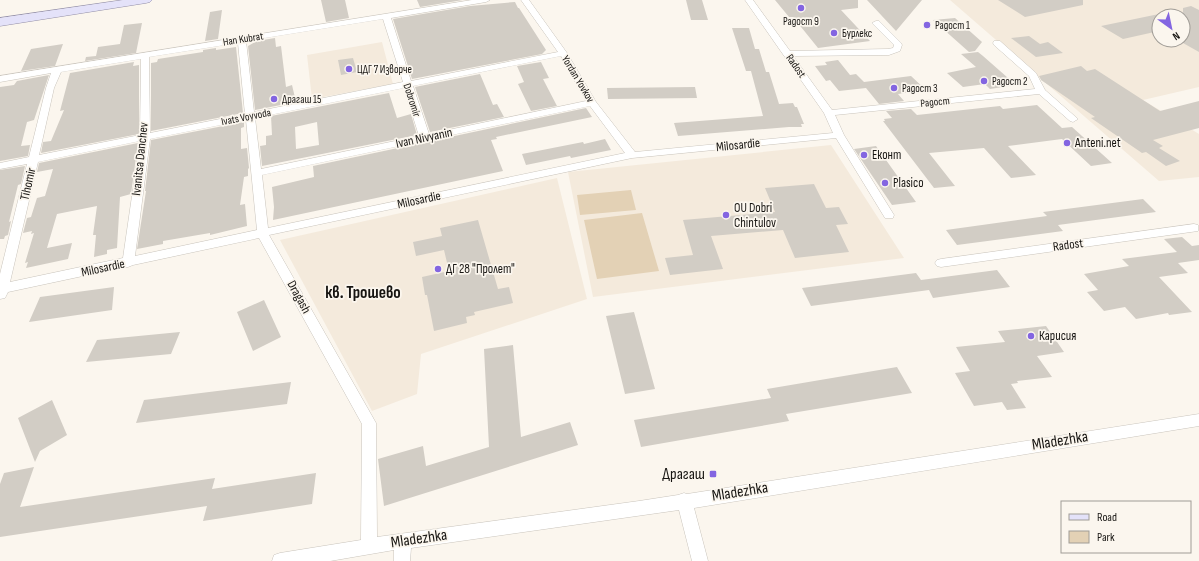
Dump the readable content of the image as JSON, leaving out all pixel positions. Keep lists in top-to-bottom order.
{
  "streets": {
    "street": [
      "Han Kubrat",
      "Radost",
      "Yordan Yovkov",
      "Dobromir",
      "Радост",
      "Ivats Voyvoda",
      "Ivan Nivyanin",
      "Milosardie",
      "Ivanitsa Danchev",
      "Tihomir",
      "Dragash",
      "Mladezhka"
    ]
  },
  "crossings": [
    ["Han Kubrat", "Dobromir"],
    ["Han Kubrat", "Ivanitsa Danchev"],
    ["Han Kubrat", "Tihomir"],
    ["Han Kubrat", "Dragash"],
    ["Radost", "Радост"],
    ["Radost", "Milosardie"],
    ["Yordan Yovkov", "Ivats Voyvoda"],
    ["Yordan Yovkov", "Ivan Nivyanin"],
    ["Yordan Yovkov", "Milosardie"],
    ["Dobromir", "Ivats Voyvoda"],
    ["Dobromir", "Ivan Nivyanin"],
    ["Ivats Voyvoda", "Ivanitsa Danchev"],
    ["Ivats Voyvoda", "Tihomir"],
    ["Ivats Voyvoda", "Dragash"],
    ["Ivan Nivyanin", "Dragash"],
    ["Milosardie", "Ivanitsa Danchev"],
    ["Milosardie", "Tihomir"],
    ["Milosardie", "Dragash"],
    ["Dragash", "Mladezhka"]
  ],
  "districts": ["кв. Трошево"],
  "places": {
    "other": [
      "Радост 9",
      "Радост 1",
      "Бурлекс",
      "ЦДГ 7 Изворче",
      "Радост 2",
      "Радост 3",
      "Драгаш 15",
      "Anteni.net",
      "Еконт",
      "Plasico",
      "OU Dobri Chintulov",
      "ДГ 28 \"Пролет\"",
      "Карисия"
    ],
    "transit": ["Драгаш"]
  },
  "legend": ["Road", "Park"],
  "north": "bottom right"
}
